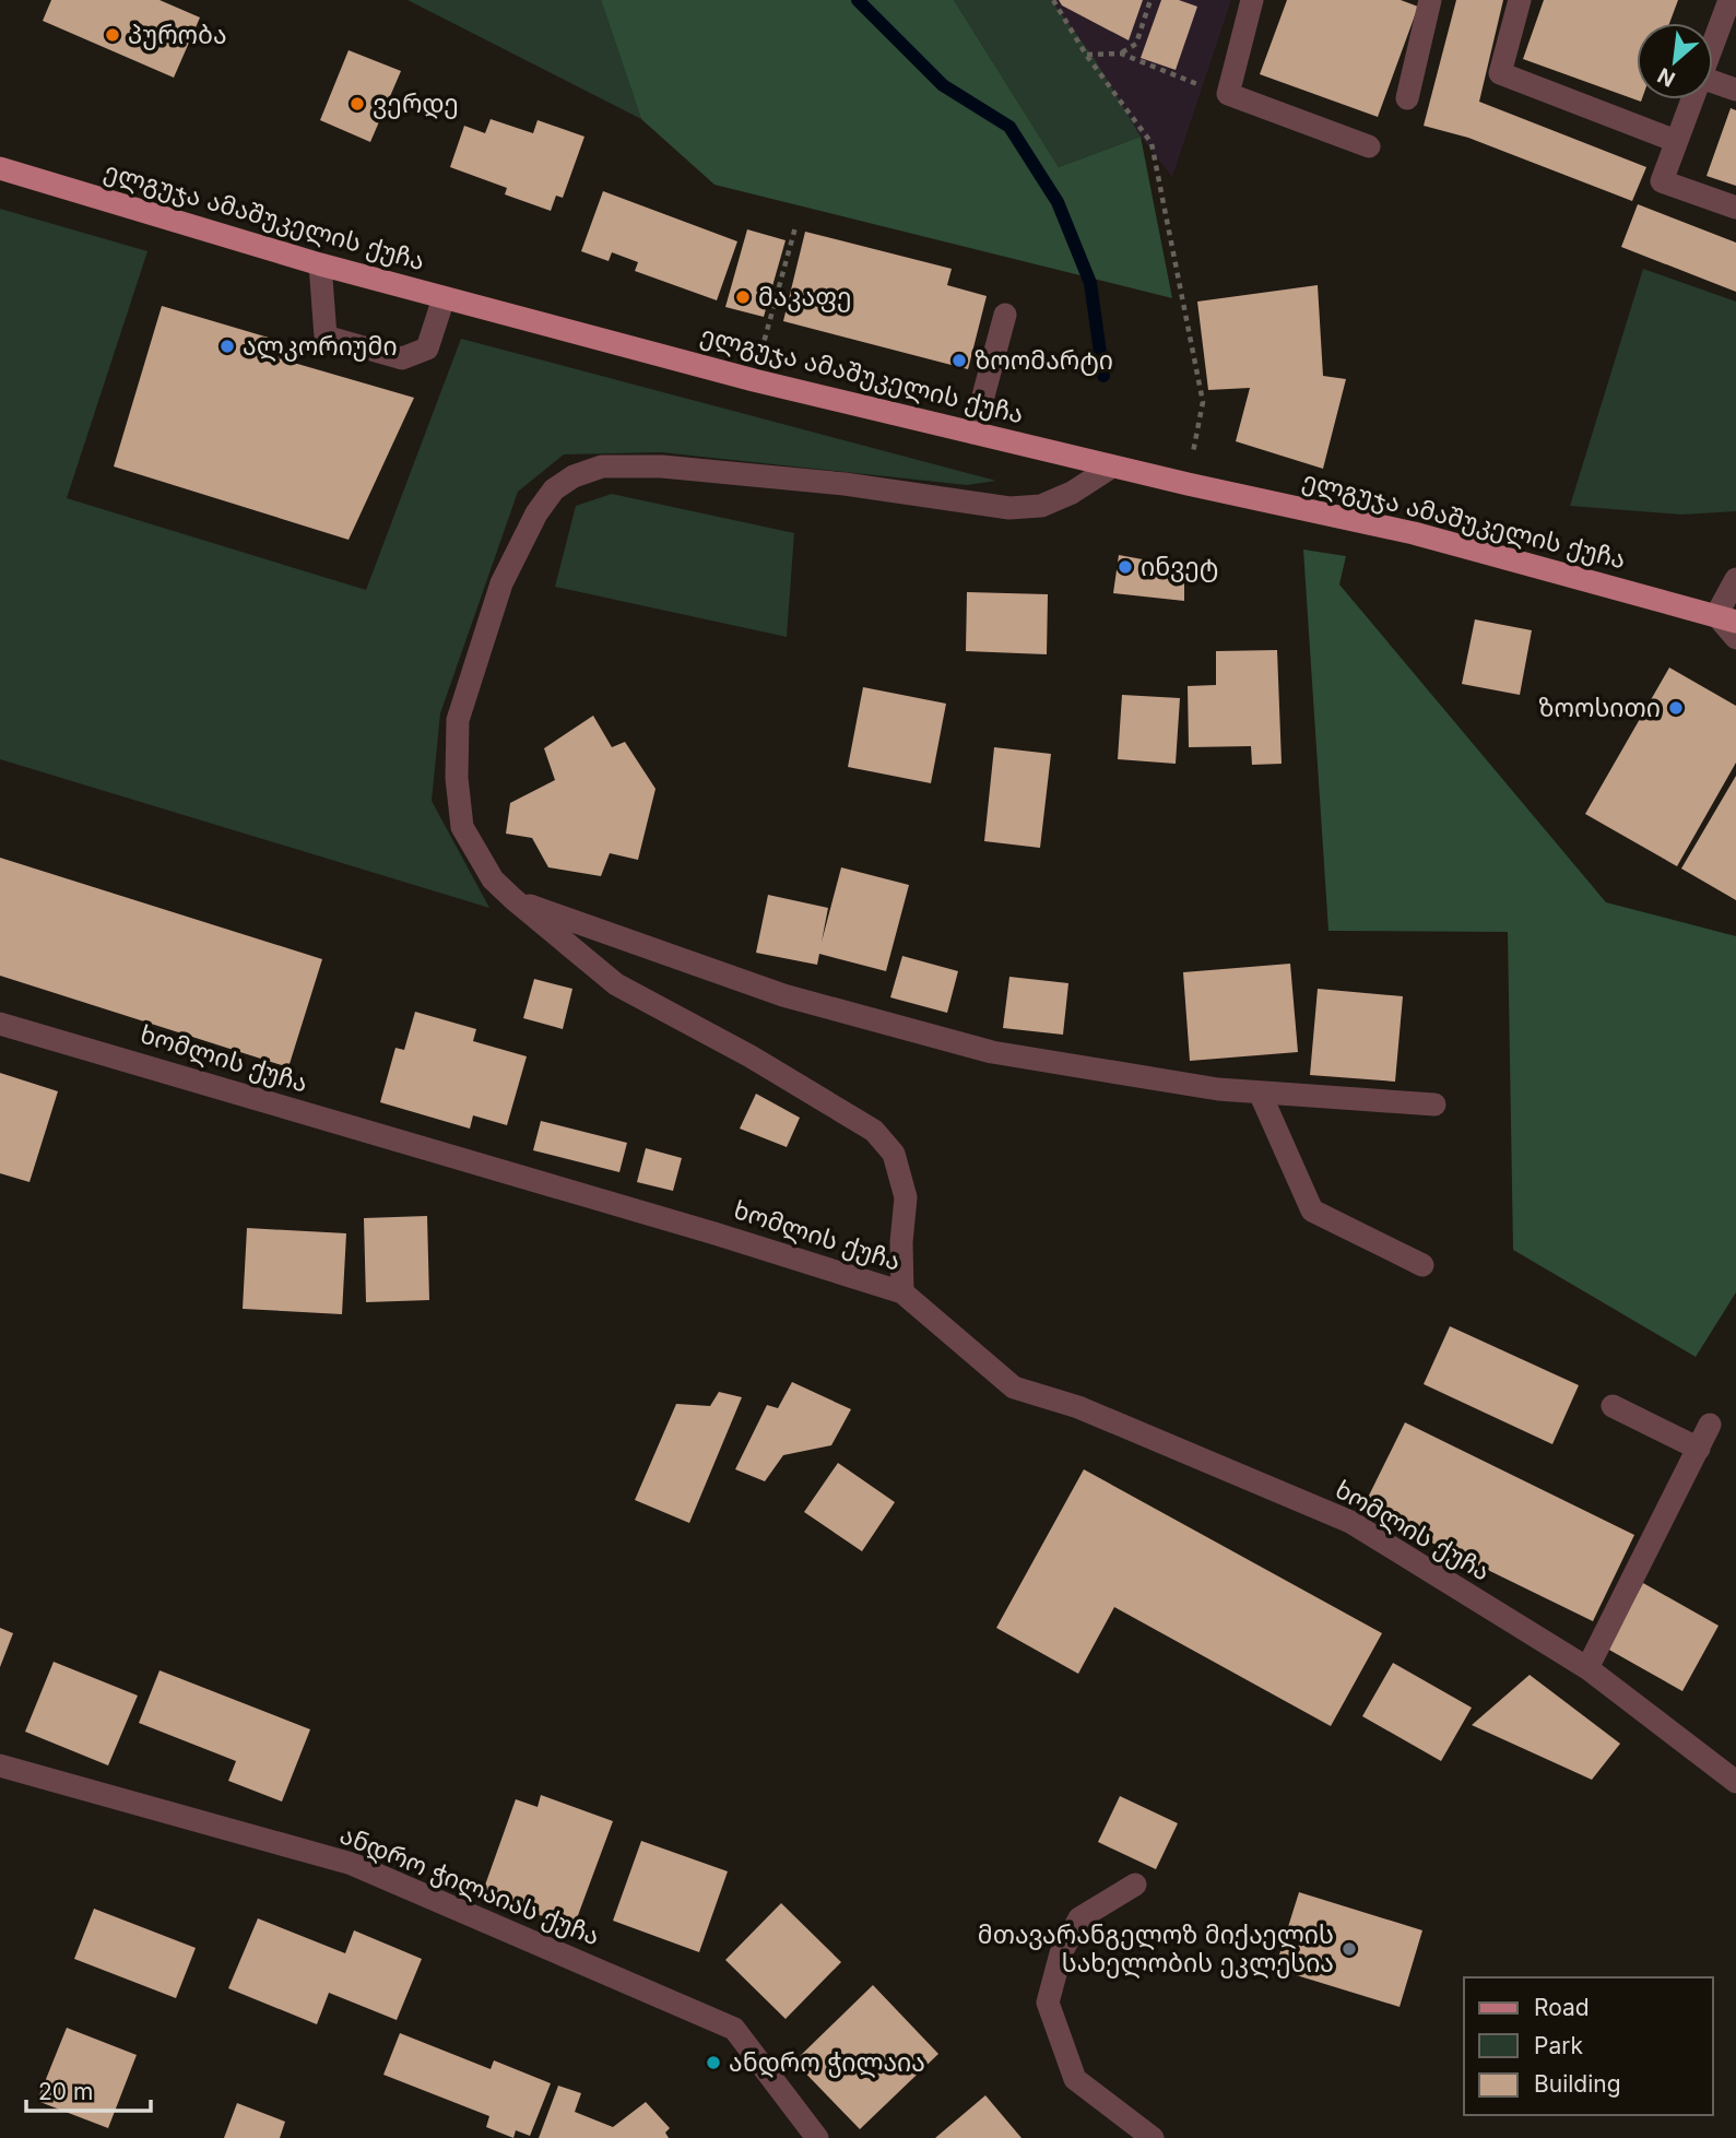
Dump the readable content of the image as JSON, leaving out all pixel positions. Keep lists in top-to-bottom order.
{
  "streets": {
    "main road": ["ელგუჯა ამაშუკელის ქუჩა"],
    "street": ["ხომლის ქუჩა", "ანდრო ჭილაიას ქუჩა"]
  },
  "places": [
    "პურობა",
    "ვერდე",
    "მაკაფე",
    "ალკორიუმი",
    "ზოომარტი",
    "ინვეტ",
    "ზოოსითი",
    "მთავარანგელოზ მიქაელის სახელობის ეკლესია",
    "ანდრო ჭილაია"
  ],
  "legend": ["Road", "Park", "Building"],
  "scale_bar": "20 m",
  "north": "bottom left"
}
